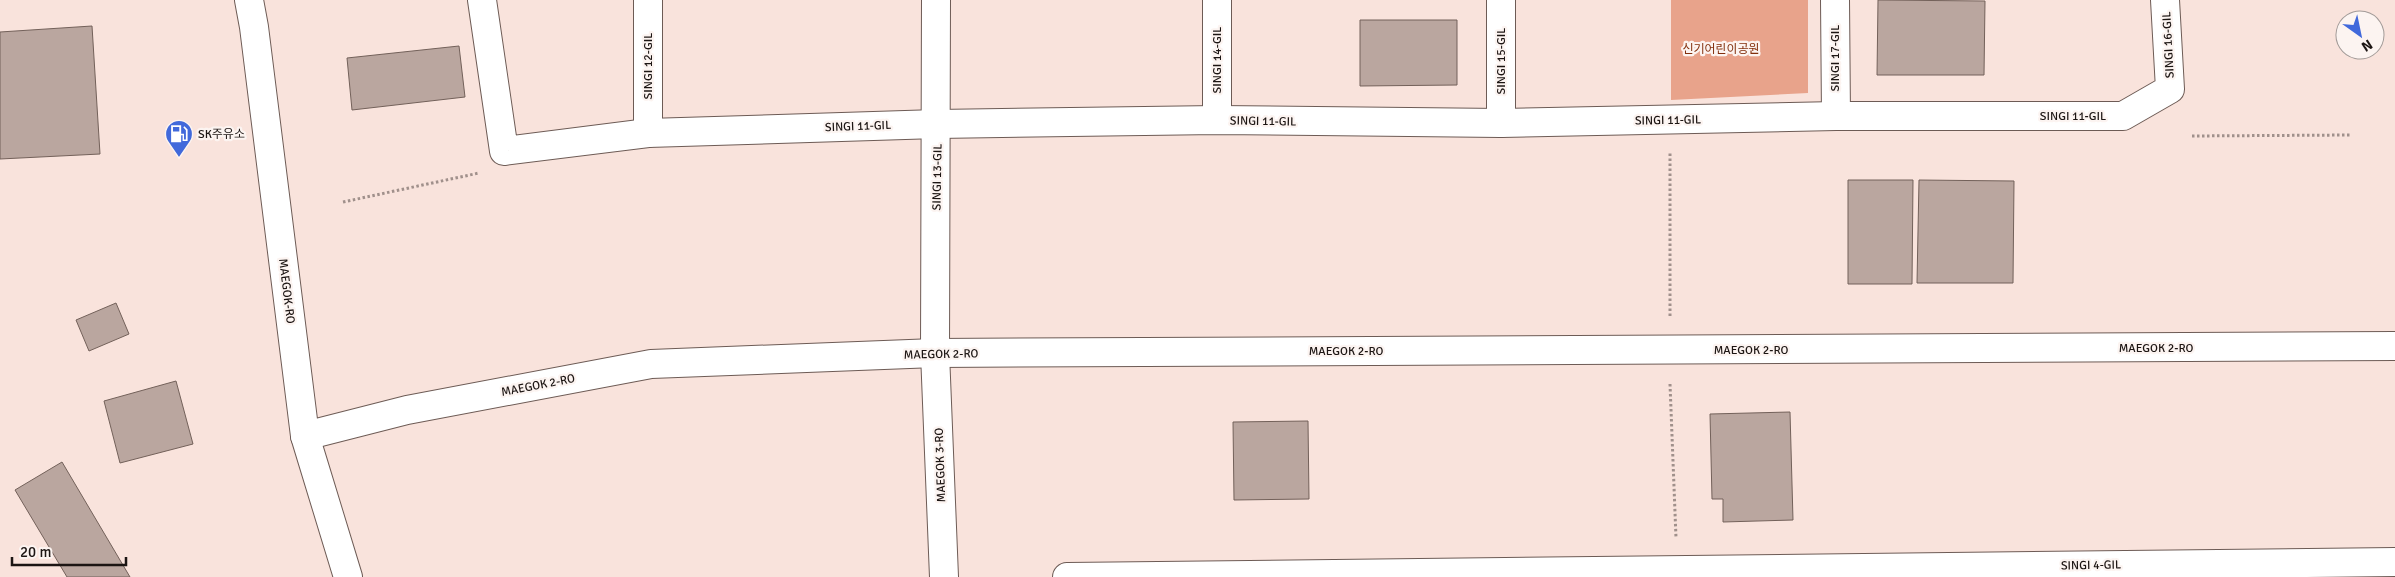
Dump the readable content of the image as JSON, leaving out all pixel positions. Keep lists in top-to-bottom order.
{
  "streets": {
    "street": [
      "SINGI 16-GIL",
      "SINGI 17-GIL",
      "SINGI 14-GIL",
      "SINGI 15-GIL",
      "SINGI 12-GIL",
      "SINGI 11-GIL",
      "SINGI 13-GIL",
      "MAEGOK-RO",
      "MAEGOK 2-RO",
      "MAEGOK 3-RO",
      "SINGI 4-GIL"
    ]
  },
  "crossings": [
    ["SINGI 16-GIL", "SINGI 11-GIL"],
    ["SINGI 17-GIL", "SINGI 11-GIL"],
    ["SINGI 14-GIL", "SINGI 11-GIL"],
    ["SINGI 15-GIL", "SINGI 11-GIL"],
    ["SINGI 12-GIL", "SINGI 11-GIL"],
    ["SINGI 11-GIL", "SINGI 13-GIL"],
    ["SINGI 13-GIL", "MAEGOK 2-RO"],
    ["SINGI 13-GIL", "MAEGOK 3-RO"],
    ["MAEGOK-RO", "MAEGOK 2-RO"],
    ["MAEGOK 2-RO", "MAEGOK 3-RO"]
  ],
  "parks": ["신기어린이공원"],
  "places": {
    "fuel station": ["SK주유소"]
  },
  "scale_bar": "20 m",
  "north": "bottom right"
}
